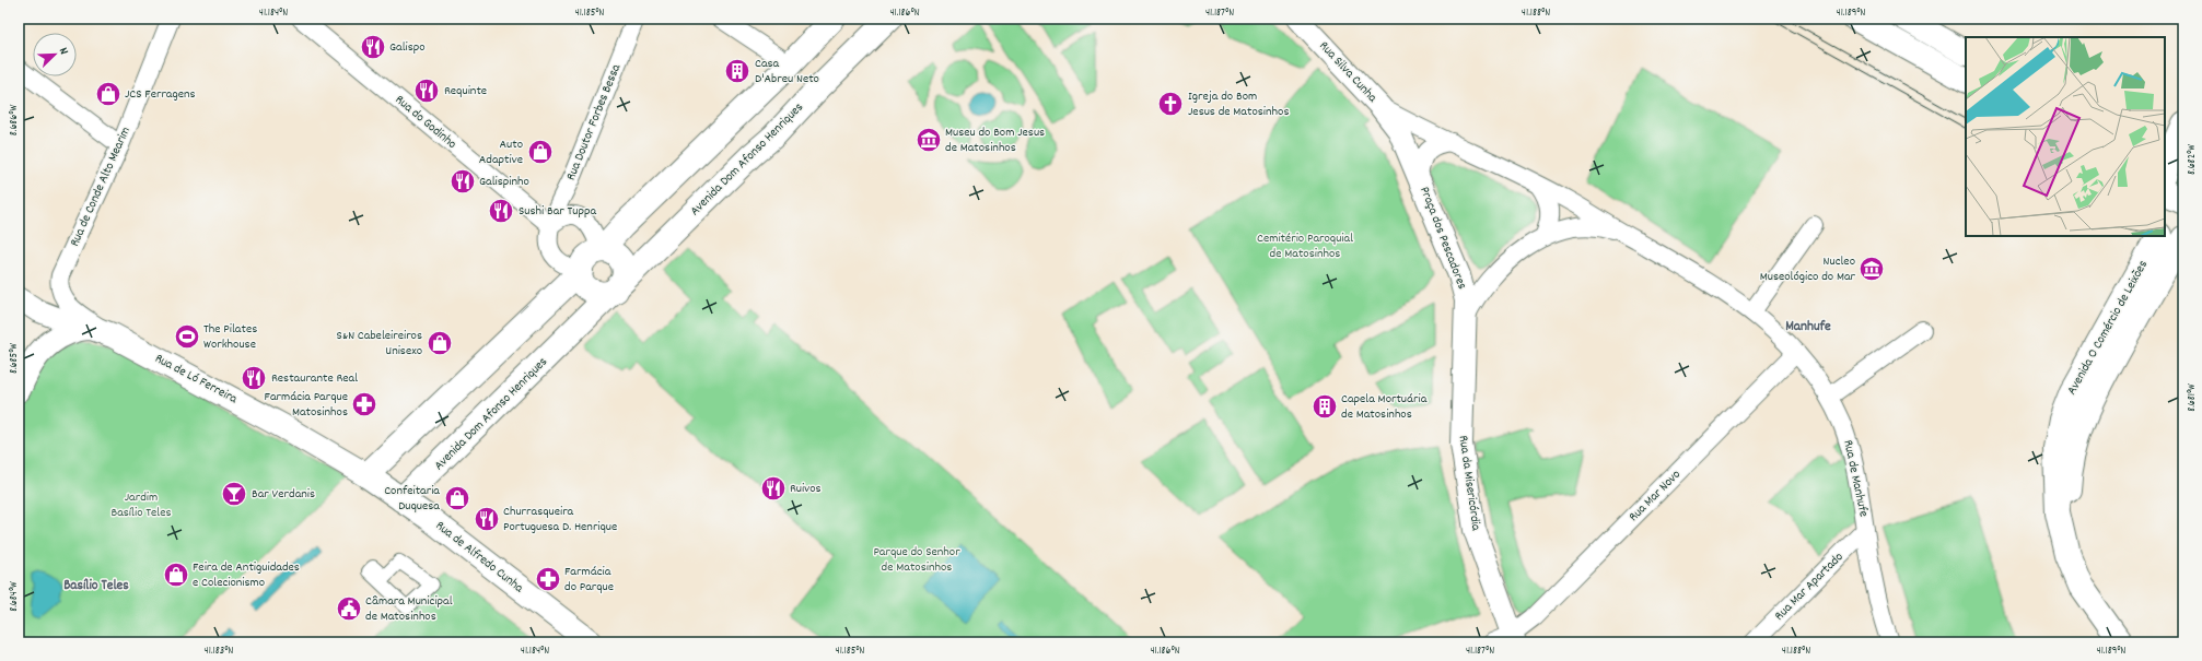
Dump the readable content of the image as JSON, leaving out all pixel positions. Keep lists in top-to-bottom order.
{
  "streets": {
    "main road": [
      "Avenida Dom Afonso Henriques",
      "Avenida O Comércio de Leixões",
      "Rua de Ló Ferreira",
      "Rua de Alfredo Cunha"
    ],
    "street": [
      "Rua Silva Cunha",
      "Rua do Godinho",
      "Rua Doutor Forbes Bessa",
      "Rua de Conde Alto Mearim",
      "Praça dos Pescadores",
      "Rua de Manhufe",
      "Rua da Misericórdia",
      "Rua Mar Novo",
      "Rua Mar Apartado"
    ]
  },
  "crossings": [
    ["Rua Silva Cunha", "Praça dos Pescadores"],
    ["Rua do Godinho", "Rua Doutor Forbes Bessa"],
    ["Avenida Dom Afonso Henriques", "Rua de Alfredo Cunha"],
    ["Rua de Conde Alto Mearim", "Rua de Ló Ferreira"],
    ["Praça dos Pescadores", "Rua de Manhufe"],
    ["Praça dos Pescadores", "Rua da Misericórdia"],
    ["Rua de Ló Ferreira", "Rua de Alfredo Cunha"],
    ["Rua de Manhufe", "Rua Mar Novo"],
    ["Rua de Manhufe", "Rua Mar Apartado"],
    ["Rua da Misericórdia", "Rua Mar Novo"]
  ],
  "districts": ["Manhufe", "Basílio Teles"],
  "parks": ["Cemitério Paroquial de Matosinhos", "Jardim Basílio Teles", "Parque do Senhor de Matosinhos"],
  "places": {
    "restaurant": [
      "Galispo",
      "Requinte",
      "Galispinho",
      "Sushi Bar Tuppa",
      "Restaurante Real",
      "Ruivos",
      "Churrasqueira Portuguesa D. Henrique"
    ],
    "building": ["Casa D'Abreu Neto", "Capela Mortuária de Matosinhos"],
    "shop": [
      "JCS Ferragens",
      "Auto Adaptive",
      "S&N Cabeleireiros Unisexo",
      "Confeitaria Duquesa",
      "Feira de Antiguidades e Colecionismo"
    ],
    "church": ["Igreja do Bom Jesus de Matosinhos"],
    "museum": ["Museu do Bom Jesus de Matosinhos", "Nucleo Museológico do Mar"],
    "sports": ["The Pilates Workhouse"],
    "pharmacy": ["Farmácia Parque Matosinhos", "Farmácia do Parque"],
    "bar": ["Bar Verdanis"],
    "public building": ["Câmara Municipal de Matosinhos"]
  },
  "north": "top right",
  "coordinates": [
    "41.184°N",
    "41.185°N",
    "41.186°N",
    "41.187°N",
    "41.188°N",
    "41.189°N",
    "8.686°W",
    "8.682°W",
    "8.685°W",
    "8.681°W",
    "8.684°W",
    "41.183°N"
  ]
}
